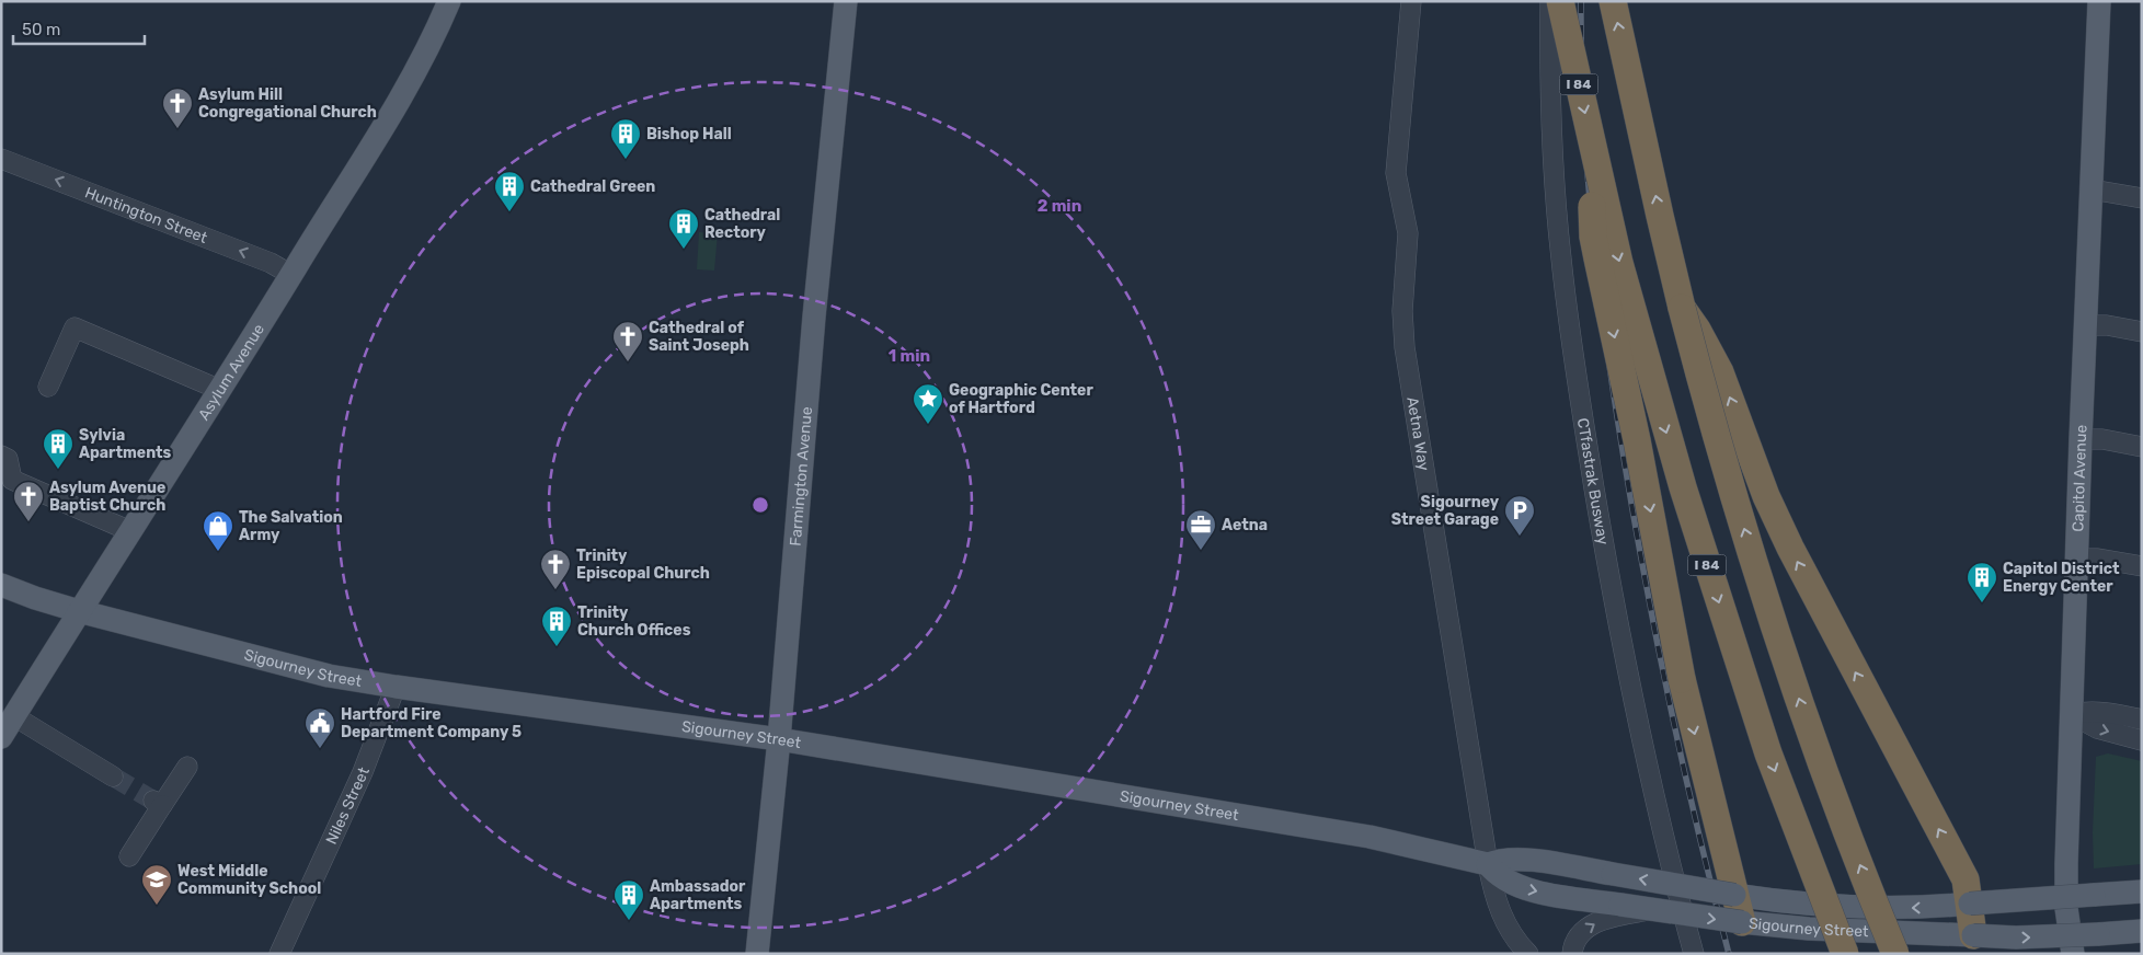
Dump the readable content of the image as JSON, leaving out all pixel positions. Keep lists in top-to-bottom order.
{
  "streets": {
    "highway": ["I 84"],
    "main road": [
      "Asylum Avenue",
      "Farmington Avenue",
      "Capitol Avenue",
      "Sigourney Street"
    ],
    "street": [
      "Huntington Street",
      "Aetna Way",
      "CTfastrak Busway",
      "Niles Street"
    ]
  },
  "crossings": [
    ["Huntington Street", "Asylum Avenue"],
    ["Asylum Avenue", "Sigourney Street"],
    ["Aetna Way", "Sigourney Street"],
    ["Farmington Avenue", "Sigourney Street"],
    ["Sigourney Street", "Niles Street"]
  ],
  "one_way": ["Huntington Street"],
  "places": {
    "church": [
      "Asylum Hill Congregational Church",
      "Cathedral of Saint Joseph",
      "Asylum Avenue Baptist Church",
      "Trinity Episcopal Church"
    ],
    "building": [
      "Bishop Hall",
      "Cathedral Green",
      "Cathedral Rectory",
      "Sylvia Apartments",
      "Capitol District Energy Center",
      "Trinity Church Offices",
      "Ambassador Apartments"
    ],
    "place": ["Geographic Center of Hartford"],
    "parking": ["Sigourney Street Garage"],
    "office": ["Aetna"],
    "shop": ["The Salvation Army"],
    "public building": ["Hartford Fire Department Company 5"],
    "school or university": ["West Middle Community School"]
  },
  "scale_bar": "50 m",
  "rings": ["2 min", "1 min"]
}
